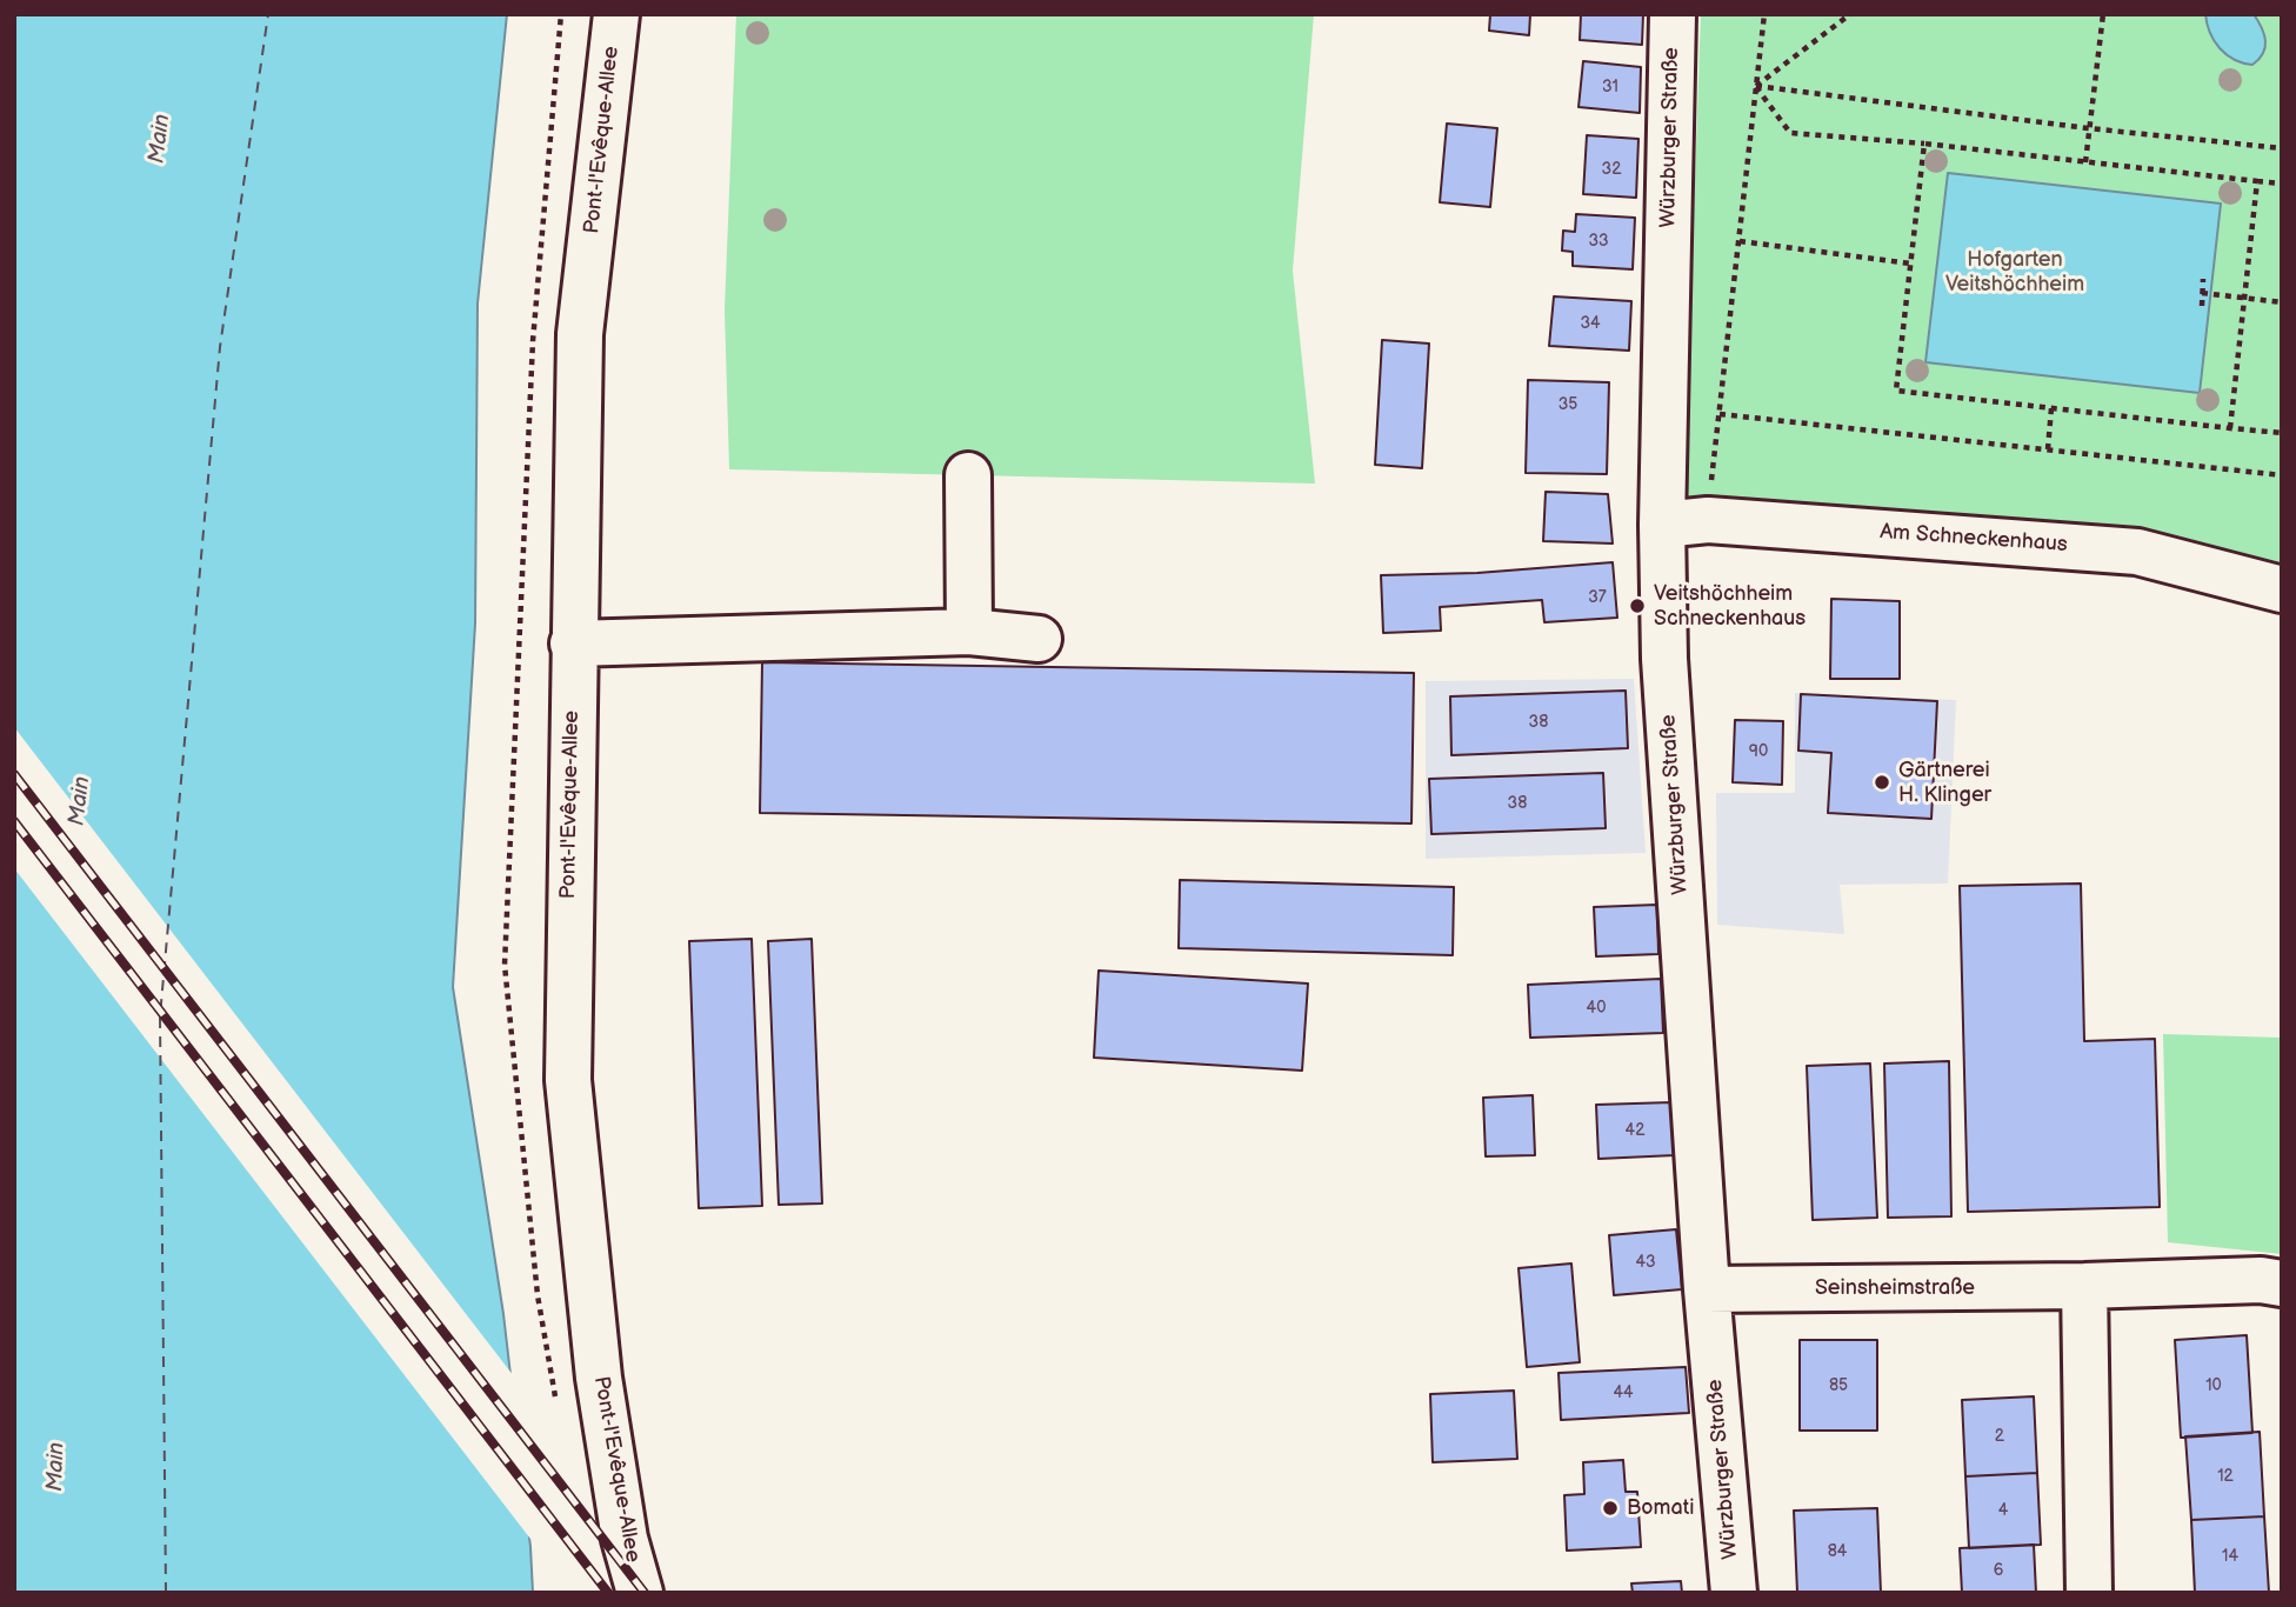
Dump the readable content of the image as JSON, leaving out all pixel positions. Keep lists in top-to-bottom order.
{
  "streets": {
    "street": [
      "Würzburger Straße",
      "Pont-l'Evêque-Allee",
      "Am Schneckenhaus",
      "Seinsheimstraße"
    ]
  },
  "crossings": [
    ["Würzburger Straße", "Am Schneckenhaus"],
    ["Würzburger Straße", "Seinsheimstraße"]
  ],
  "water": ["Main"],
  "parks": ["Hofgarten Veitshöchheim"],
  "places": ["Veitshöchheim Schneckenhaus", "Gärtnerei H. Klinger", "Bomati"],
  "house_numbers": [
    "31",
    "32",
    "33",
    "34",
    "35",
    "37",
    "38",
    "90",
    "38",
    "40",
    "42",
    "43",
    "85",
    "10",
    "44",
    "2",
    "12",
    "4",
    "84",
    "14",
    "6"
  ]
}
